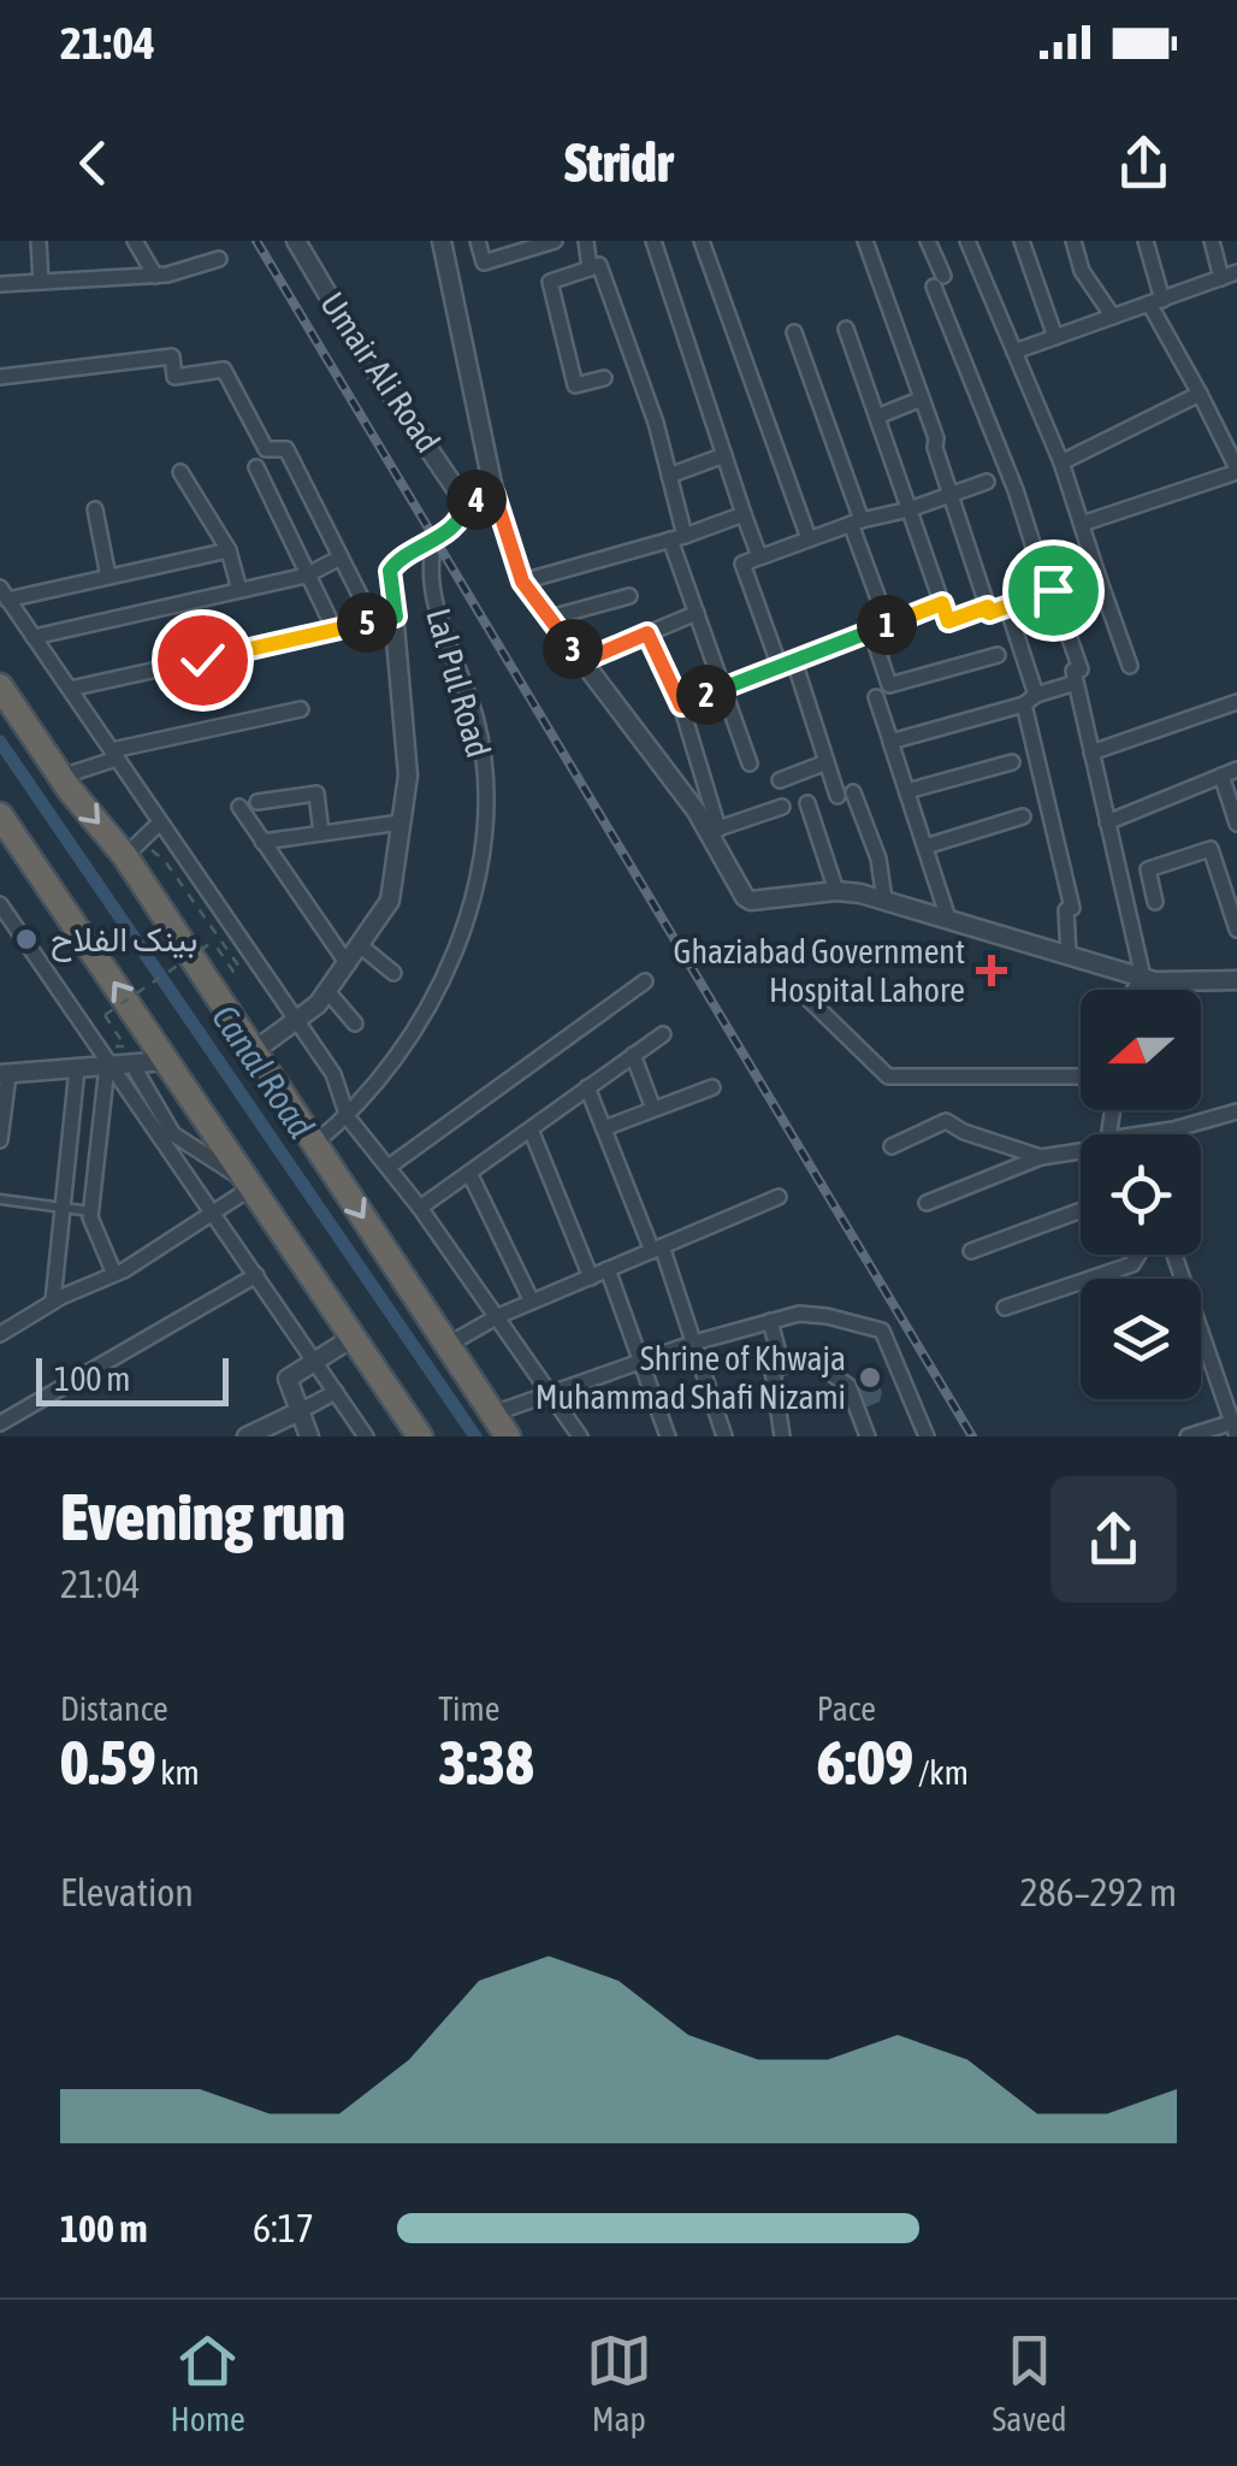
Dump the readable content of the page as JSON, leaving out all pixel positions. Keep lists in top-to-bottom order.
{
  "streets": {
    "street": ["Umair Ali Road", "Lal Pul Road"]
  },
  "water": ["Canal Road"],
  "places": {
    "other": ["بینک الفلاح", "Shrine of Khwaja Muhammad Shafi Nizami"],
    "health": ["Ghaziabad Government Hospital Lahore"]
  },
  "scale_bar": "100 m",
  "north": "left",
  "page": {
    "status": "21:04",
    "header": "Stridr",
    "pins": [
      "4",
      "5",
      "1",
      "3",
      "2"
    ],
    "scale": "100 m",
    "heading": ["Evening run", "21:04"],
    "stats": [
      ["Distance", "0.59 km"],
      ["Time", "3:38"],
      ["Pace", "6:09 /km"]
    ],
    "chart": ["Elevation", "286–292 m"],
    "list": [
      {
        "name": "100 m",
        "note": "6:17"
      }
    ],
    "tabs": ["Home", "Map", "Saved"]
  }
}
